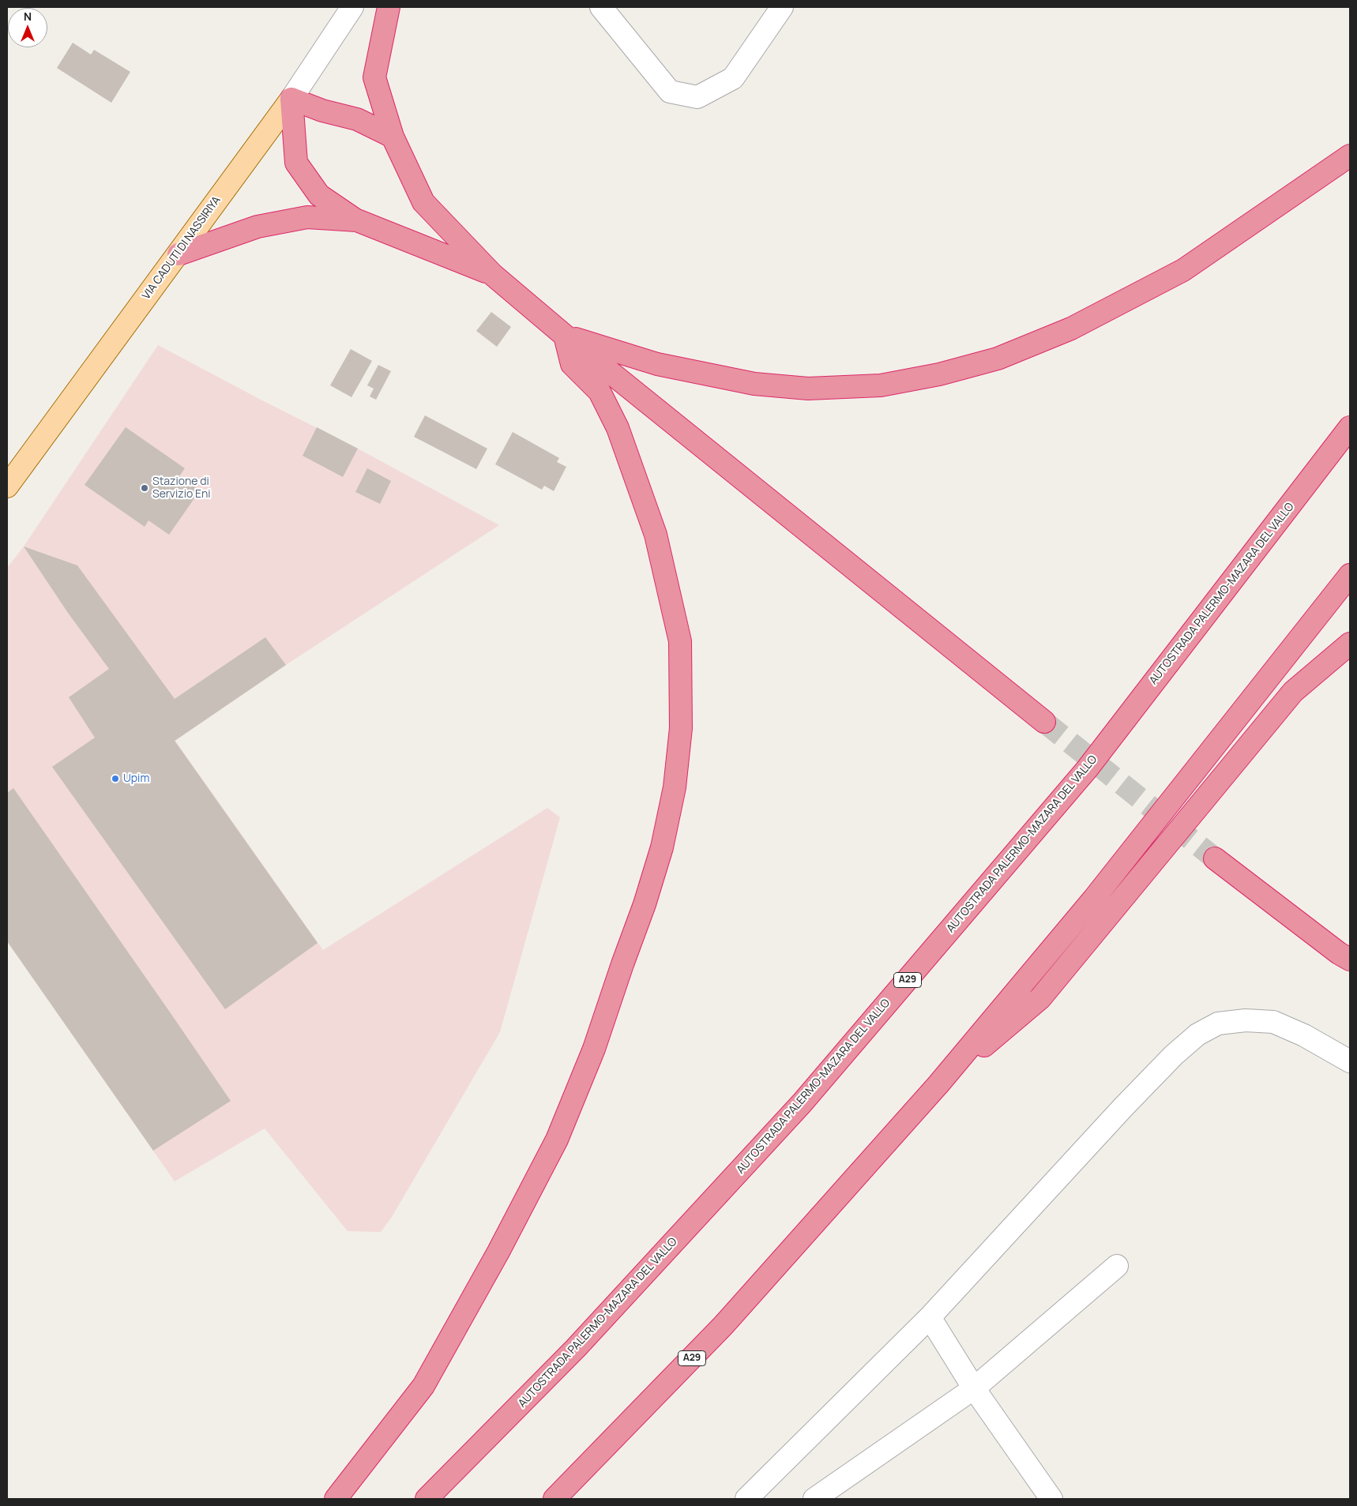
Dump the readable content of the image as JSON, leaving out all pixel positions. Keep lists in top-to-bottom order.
{
  "streets": {
    "highway": ["AUTOSTRADA PALERMO-MAZARA DEL VALLO", "A29"],
    "main road": ["VIA CADUTI DI NASSIRIYA"]
  },
  "places": ["Stazione di Servizio Eni", "Upim"],
  "north": "top"
}
